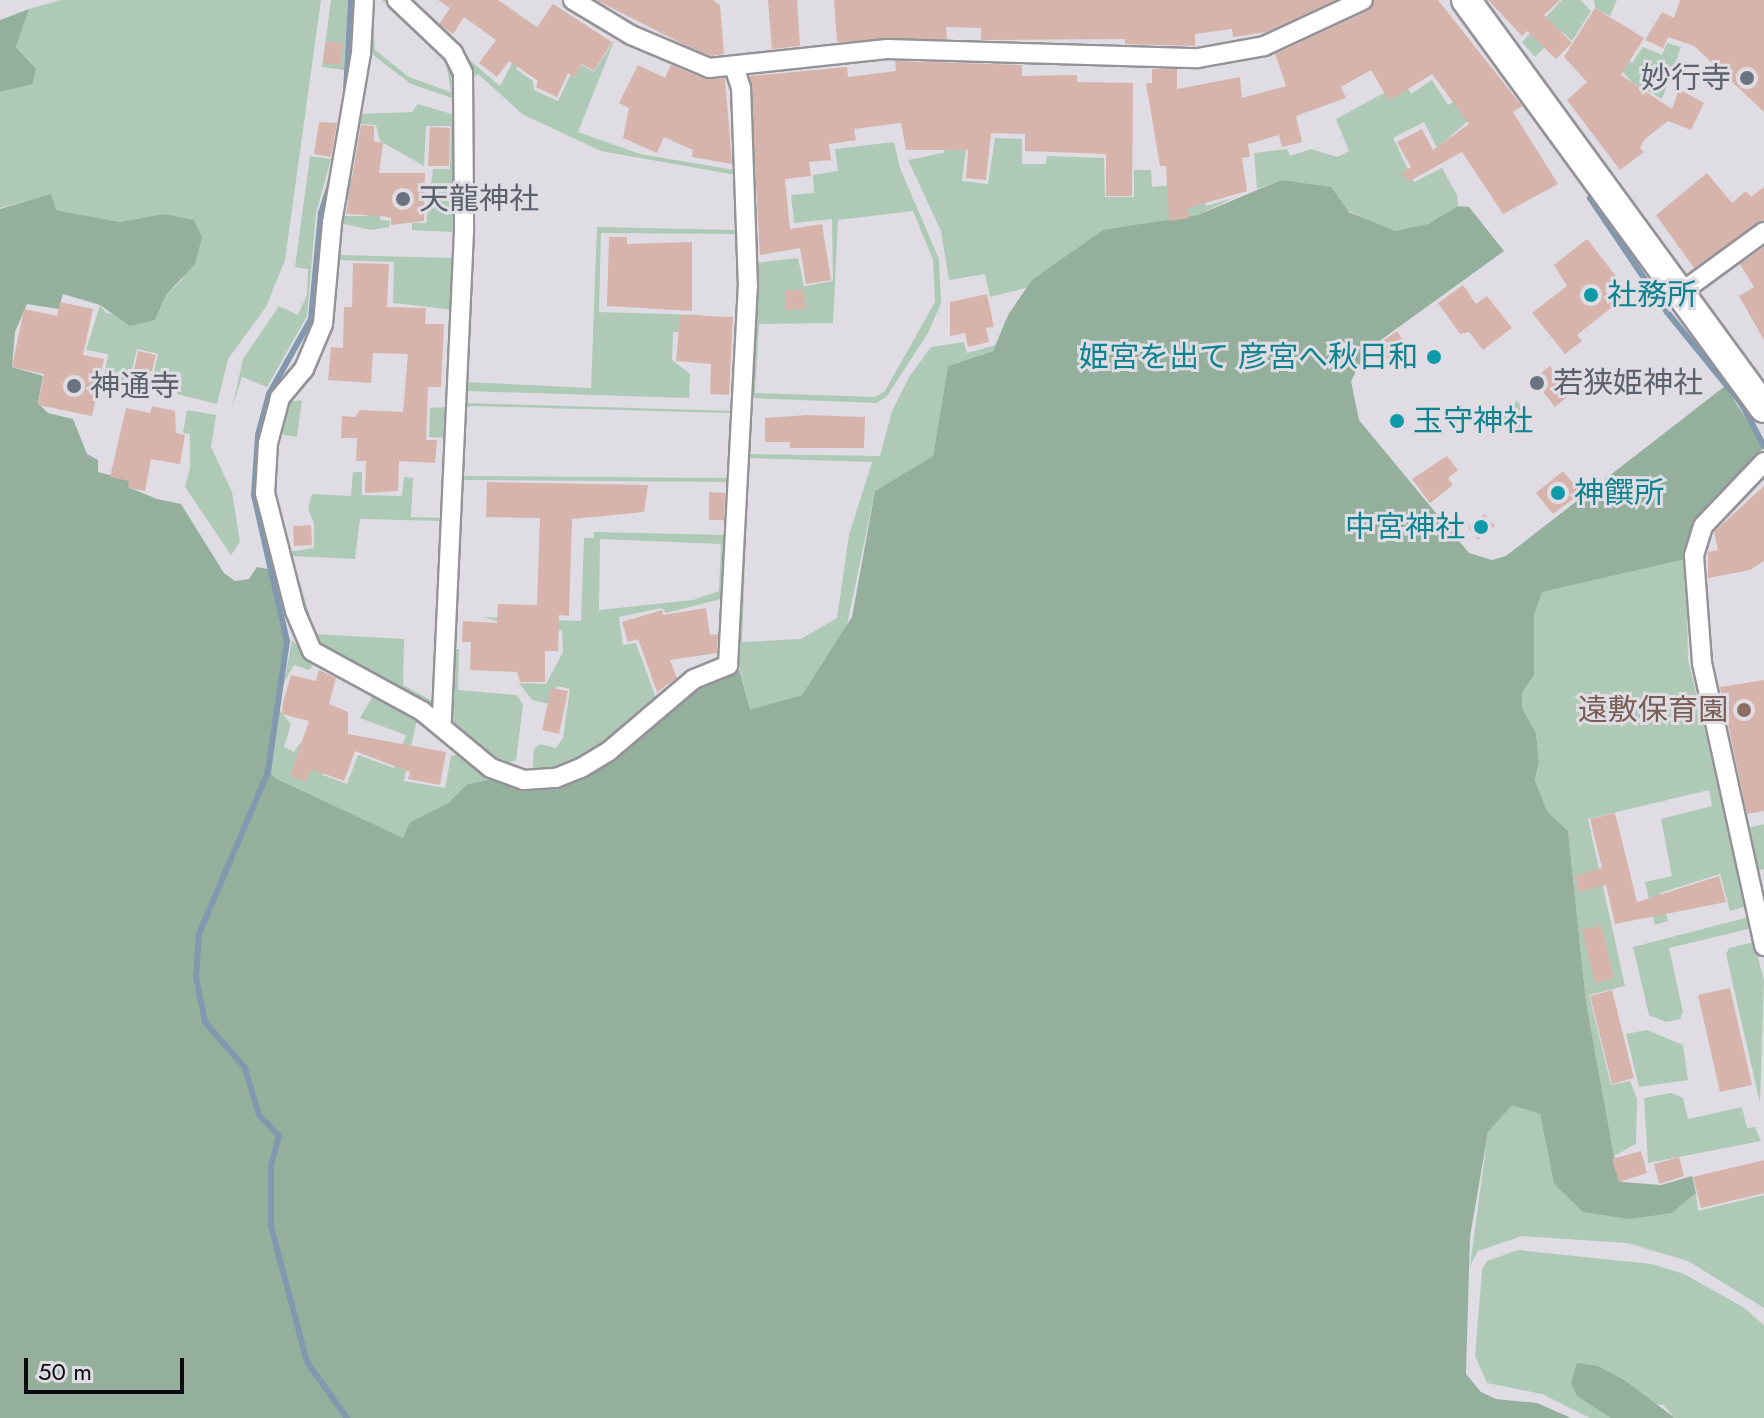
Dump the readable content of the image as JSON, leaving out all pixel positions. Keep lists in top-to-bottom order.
{
  "places": [
    "妙行寺",
    "天龍神社",
    "社務所",
    "姫宮を出て 彦宮へ秋日和",
    "若狭姫神社",
    "神通寺",
    "玉守神社",
    "神饌所",
    "中宮神社",
    "遠敷保育園"
  ],
  "scale_bar": "50 m"
}
